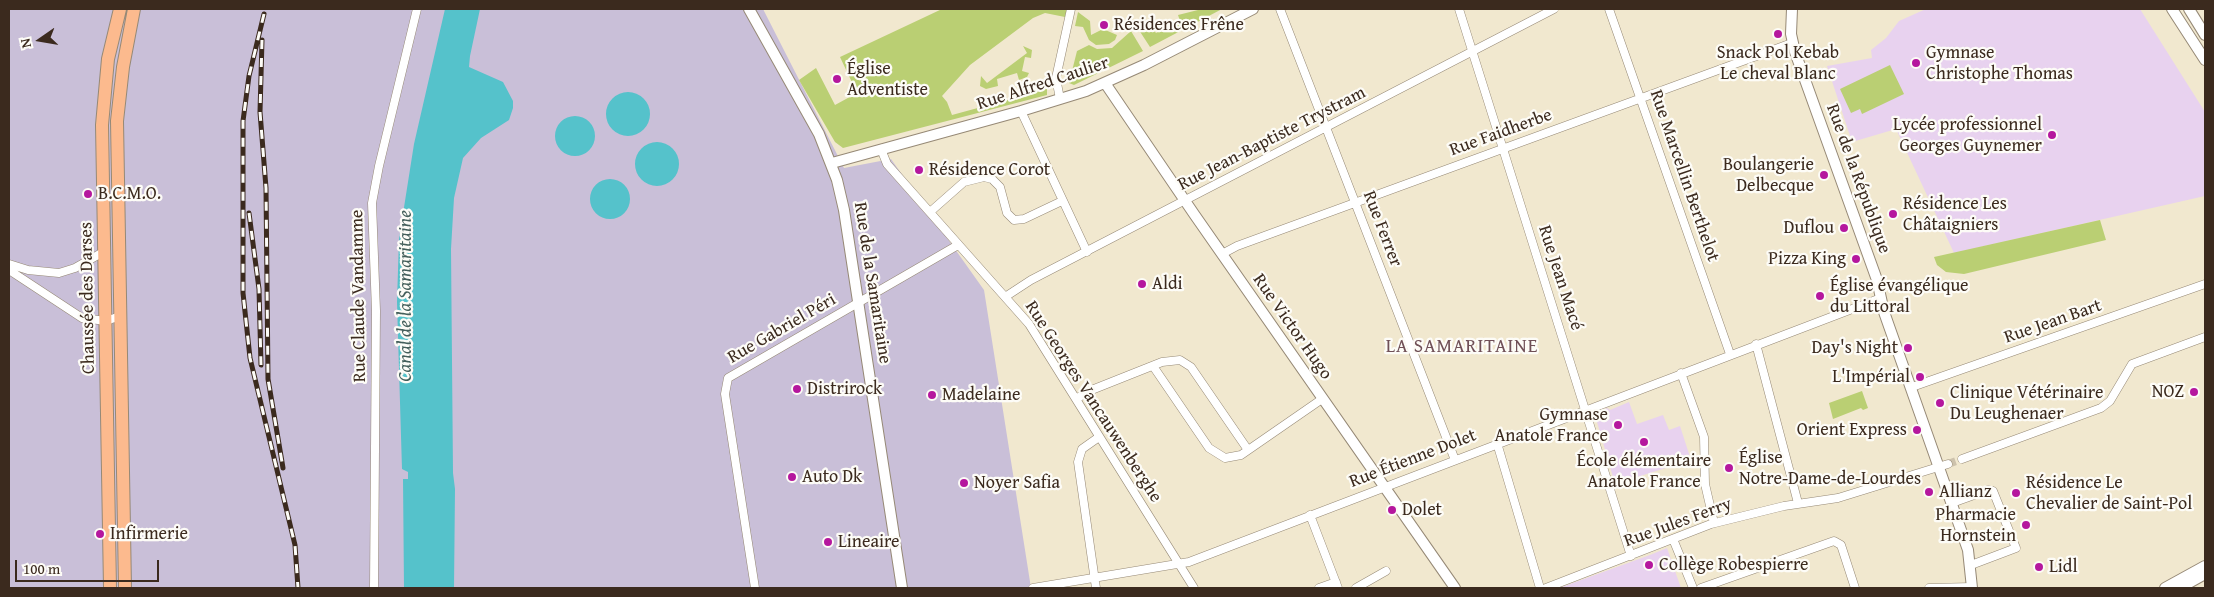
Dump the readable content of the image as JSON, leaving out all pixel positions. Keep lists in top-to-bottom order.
{
  "streets": {
    "main road": ["Chaussée des Darses"],
    "street": [
      "Rue Alfred Caulier",
      "Rue Faidherbe",
      "Rue Jean-Baptiste Trystram",
      "Rue Marcellin Berthelot",
      "Rue de la République",
      "Rue Ferrer",
      "Rue Jean Macé",
      "Rue de la Samaritaine",
      "Rue Claude Vandamme",
      "Rue Jean Bart",
      "Rue Victor Hugo",
      "Rue Gabriel Péri",
      "Rue Georges Vancauwenberghe",
      "Rue Étienne Dolet",
      "Rue Jules Ferry"
    ]
  },
  "crossings": [
    ["Rue Alfred Caulier", "Rue de la Samaritaine"],
    ["Rue Alfred Caulier", "Rue Victor Hugo"],
    ["Rue Alfred Caulier", "Rue Georges Vancauwenberghe"],
    ["Rue Faidherbe", "Rue Marcellin Berthelot"],
    ["Rue Faidherbe", "Rue de la République"],
    ["Rue Faidherbe", "Rue Ferrer"],
    ["Rue Faidherbe", "Rue Jean Macé"],
    ["Rue Faidherbe", "Rue Victor Hugo"],
    ["Rue Jean-Baptiste Trystram", "Rue Ferrer"],
    ["Rue Jean-Baptiste Trystram", "Rue Jean Macé"],
    ["Rue Jean-Baptiste Trystram", "Rue Victor Hugo"],
    ["Rue Jean-Baptiste Trystram", "Rue Georges Vancauwenberghe"],
    ["Rue Marcellin Berthelot", "Rue Étienne Dolet"],
    ["Rue de la République", "Rue Jean Bart"],
    ["Rue de la République", "Rue Étienne Dolet"],
    ["Rue de la République", "Rue Jules Ferry"],
    ["Rue Ferrer", "Rue Étienne Dolet"],
    ["Rue Jean Macé", "Rue Étienne Dolet"],
    ["Rue Jean Macé", "Rue Jules Ferry"],
    ["Rue de la Samaritaine", "Rue Gabriel Péri"],
    ["Rue Victor Hugo", "Rue Étienne Dolet"],
    ["Rue Gabriel Péri", "Rue Georges Vancauwenberghe"],
    ["Rue Georges Vancauwenberghe", "Rue Étienne Dolet"]
  ],
  "districts": ["LA SAMARITAINE"],
  "water": ["Canal de la Samaritaine"],
  "places": [
    "Résidences Frêne",
    "Snack Pol Kebab Le cheval Blanc",
    "Gymnase Christophe Thomas",
    "Église Adventiste",
    "Lycée professionnel Georges Guynemer",
    "Résidence Corot",
    "Boulangerie Delbecque",
    "B.C.M.O.",
    "Résidence Les Châtaigniers",
    "Duflou",
    "Pizza King",
    "Aldi",
    "Église évangélique du Littoral",
    "Day's Night",
    "L'Impérial",
    "Distrirock",
    "NOZ",
    "Madelaine",
    "Clinique Vétérinaire Du Leughenaer",
    "Gymnase Anatole France",
    "Orient Express",
    "École élémentaire Anatole France",
    "Église Notre-Dame-de-Lourdes",
    "Auto Dk",
    "Noyer Safia",
    "Allianz",
    "Résidence Le Chevalier de Saint-Pol",
    "Dolet",
    "Pharmacie Hornstein",
    "Infirmerie",
    "Lineaire",
    "Collège Robespierre",
    "Lidl"
  ],
  "scale_bar": "100 m",
  "north": "left"
}
